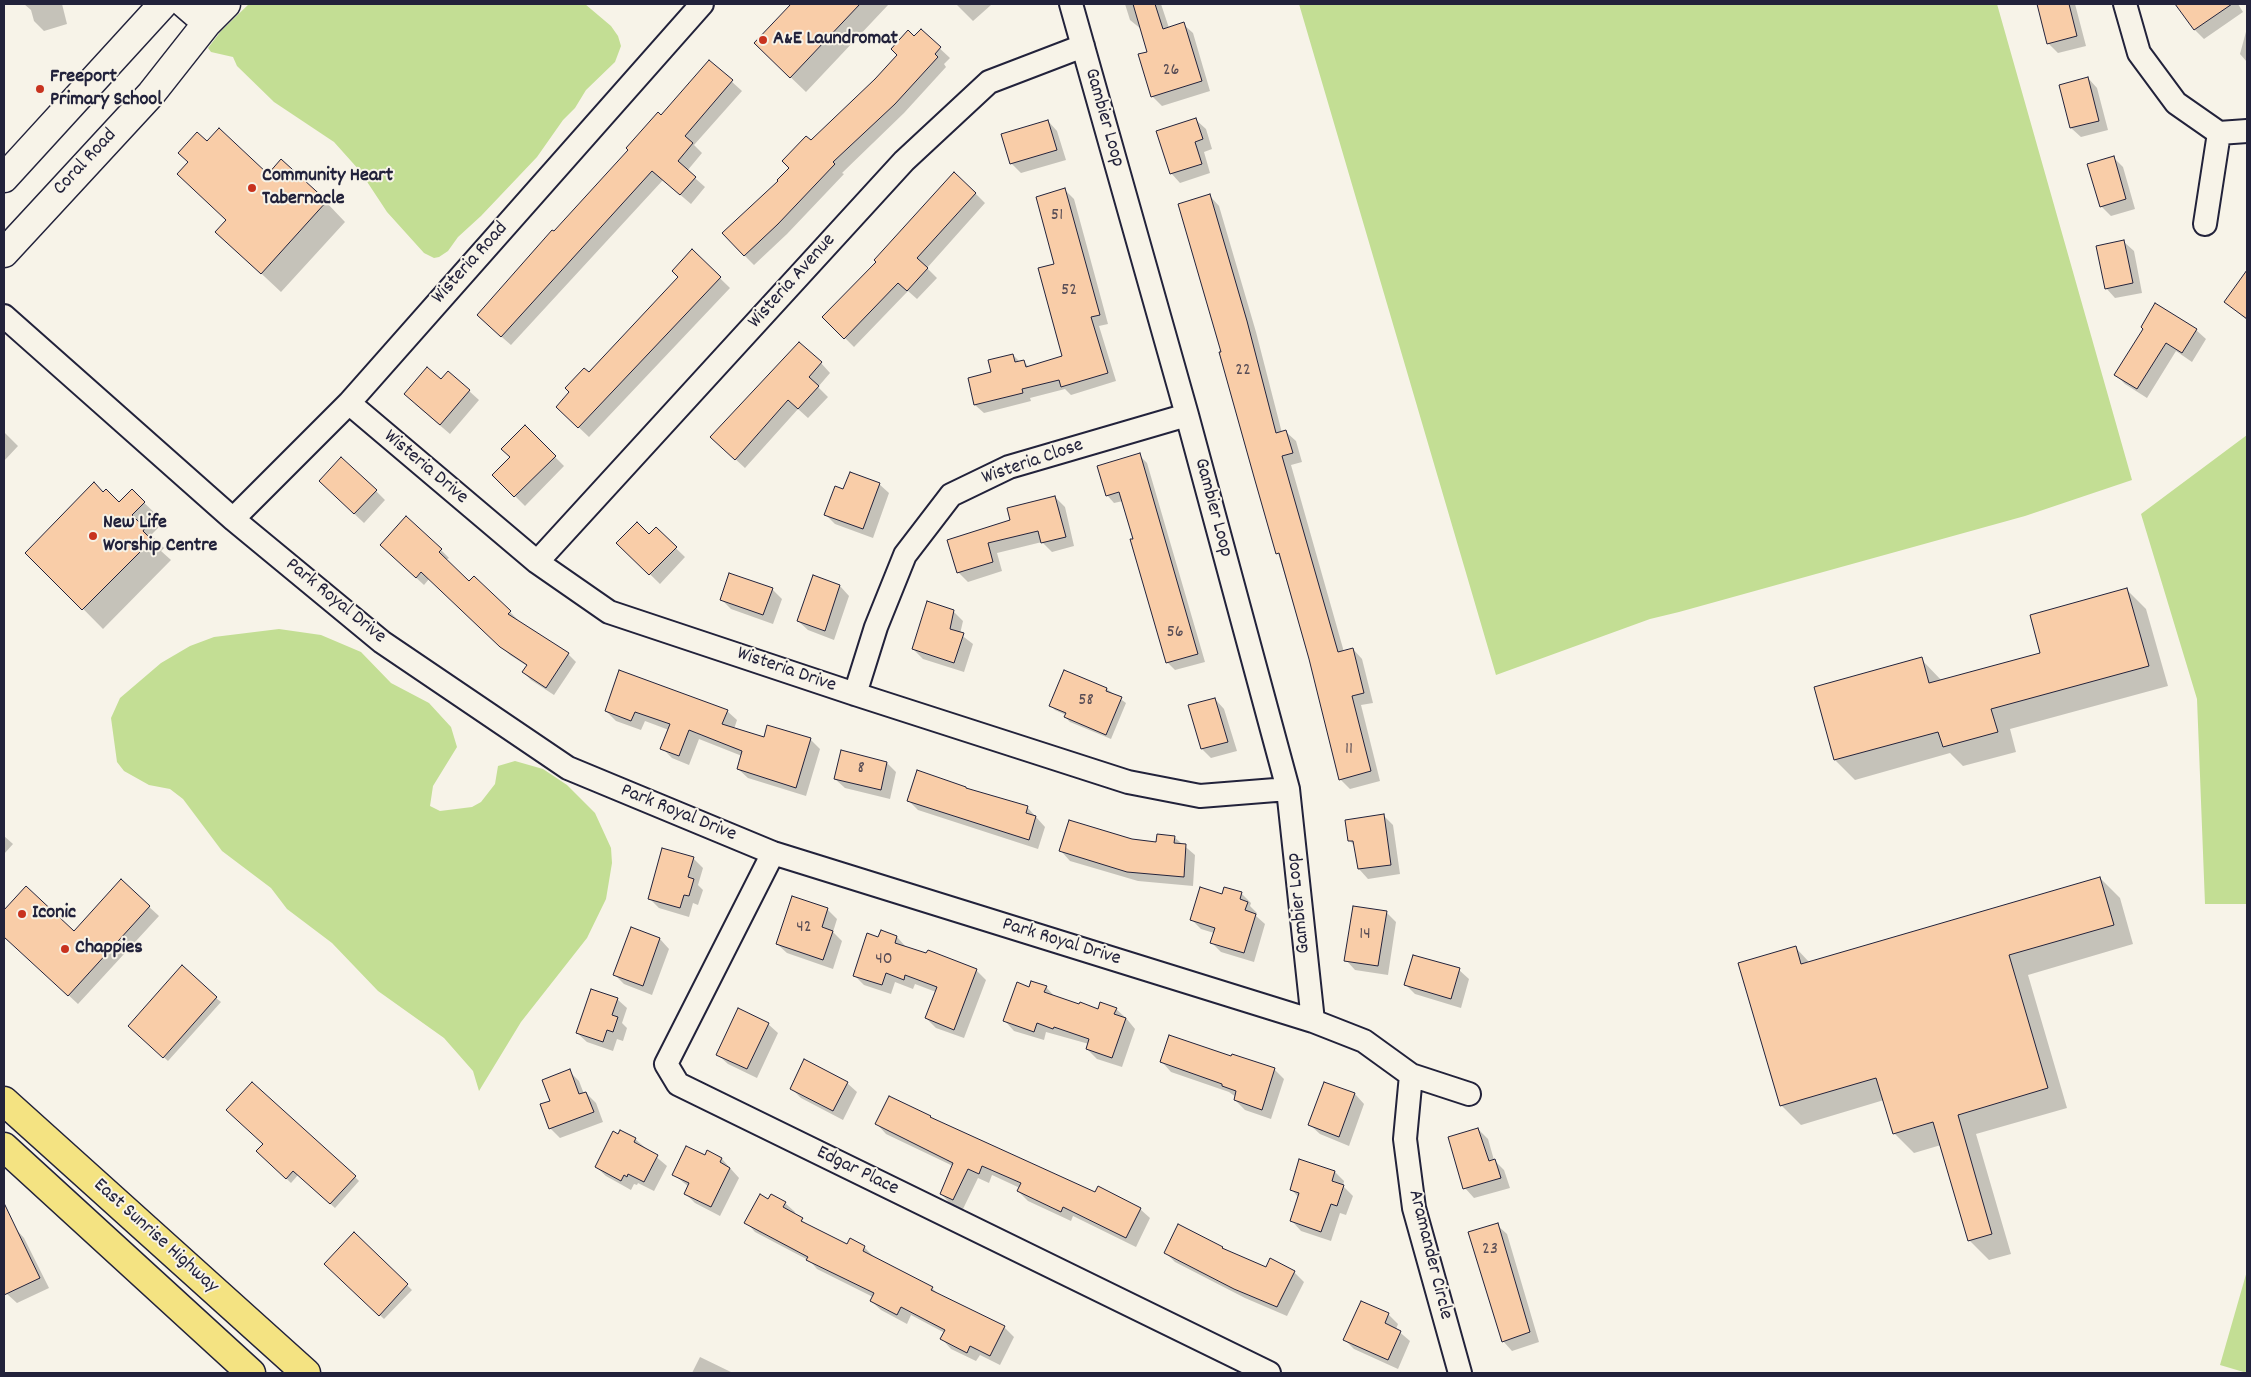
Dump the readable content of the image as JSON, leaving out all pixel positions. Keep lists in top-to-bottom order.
{
  "streets": {
    "main road": ["Coral Road", "East Sunrise Highway"],
    "street": [
      "Gambier Loop",
      "Wisteria Road",
      "Wisteria Avenue",
      "Wisteria Close",
      "Wisteria Drive",
      "Park Royal Drive",
      "Edgar Place",
      "Aramander Circle"
    ]
  },
  "crossings": [
    ["Gambier Loop", "Wisteria Avenue"],
    ["Gambier Loop", "Wisteria Close"],
    ["Gambier Loop", "Wisteria Drive"],
    ["Gambier Loop", "Park Royal Drive"],
    ["Wisteria Road", "Wisteria Drive"],
    ["Wisteria Road", "Park Royal Drive"],
    ["Wisteria Avenue", "Wisteria Drive"],
    ["Wisteria Close", "Wisteria Drive"],
    ["Park Royal Drive", "Edgar Place"],
    ["Park Royal Drive", "Aramander Circle"]
  ],
  "places": [
    "A&E Laundromat",
    "Freeport Primary School",
    "Community Heart Tabernacle",
    "New Life Worship Centre",
    "Iconic",
    "Chappies"
  ],
  "house_numbers": [
    "26",
    "51",
    "52",
    "22",
    "56",
    "58",
    "11",
    "8",
    "42",
    "14",
    "40",
    "23"
  ]
}
